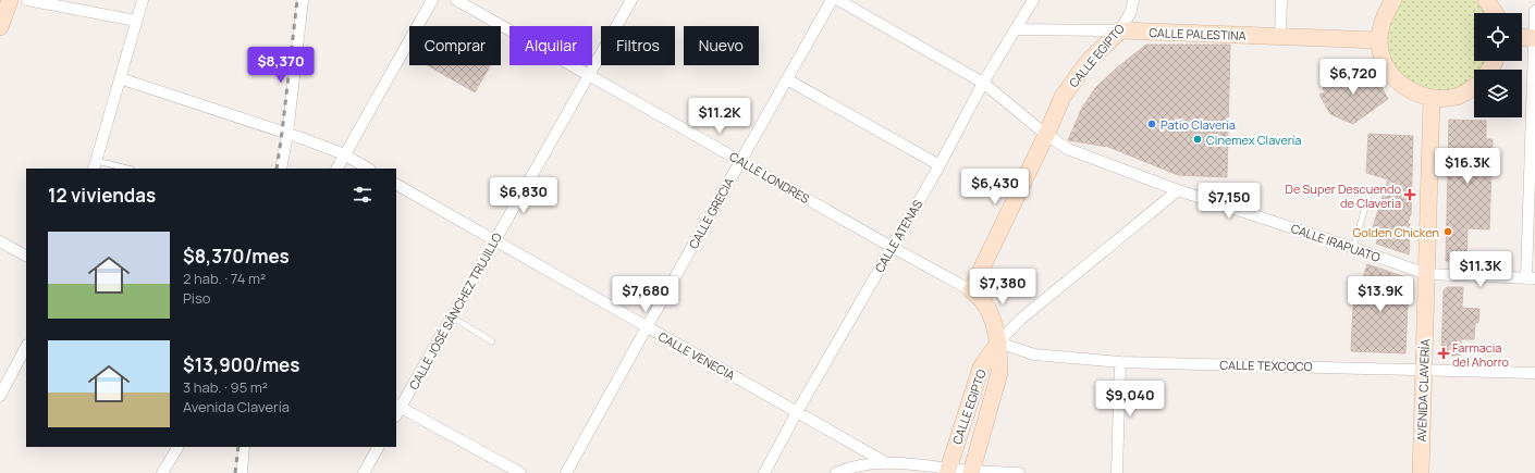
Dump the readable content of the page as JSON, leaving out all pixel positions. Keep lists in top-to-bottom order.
{
  "streets": {
    "street": [
      "CALLE PALESTINA",
      "CALLE EGIPTO",
      "CALLE LONDRES",
      "CALLE GRECIA",
      "CALLE ATENAS",
      "CALLE IRAPUATO",
      "CALLE JOSÉ SÁNCHEZ TRUJILLO",
      "CALLE VENECIA",
      "CALLE TEXCOCO",
      "AVENIDA CLAVERÍA"
    ]
  },
  "crossings": [
    ["CALLE PALESTINA", "CALLE EGIPTO"],
    ["CALLE PALESTINA", "CALLE ATENAS"],
    ["CALLE EGIPTO", "CALLE LONDRES"],
    ["CALLE EGIPTO", "CALLE IRAPUATO"],
    ["CALLE EGIPTO", "CALLE TEXCOCO"],
    ["CALLE LONDRES", "CALLE GRECIA"],
    ["CALLE LONDRES", "CALLE ATENAS"],
    ["CALLE LONDRES", "CALLE JOSÉ SÁNCHEZ TRUJILLO"],
    ["CALLE GRECIA", "CALLE VENECIA"],
    ["CALLE ATENAS", "CALLE IRAPUATO"],
    ["CALLE ATENAS", "CALLE VENECIA"],
    ["CALLE IRAPUATO", "AVENIDA CLAVERÍA"],
    ["CALLE JOSÉ SÁNCHEZ TRUJILLO", "CALLE VENECIA"],
    ["CALLE TEXCOCO", "AVENIDA CLAVERÍA"]
  ],
  "places": {
    "other": ["Patio Clavería", "Cinemex Clavería", "Golden Chicken"],
    "health": ["De Super Descuendo de Claveria", "Farmacia del Ahorro"]
  },
  "page": {
    "chip": [
      "Comprar",
      "Alquilar",
      "Filtros",
      "Nuevo"
    ],
    "price": [
      "$8,370",
      "$6,720",
      "$11.2K",
      "$16.3K",
      "$6,430",
      "$6,830",
      "$7,150",
      "$11.3K",
      "$7,380",
      "$7,680",
      "$13.9K",
      "$9,040"
    ],
    "heading": "12 viviendas",
    "list": [
      {
        "name": "$8,370/mes",
        "note": "2 hab. · 74 m² · Piso"
      },
      {
        "name": "$13,900/mes",
        "note": "3 hab. · 95 m² · Avenida Clavería"
      }
    ]
  }
}
